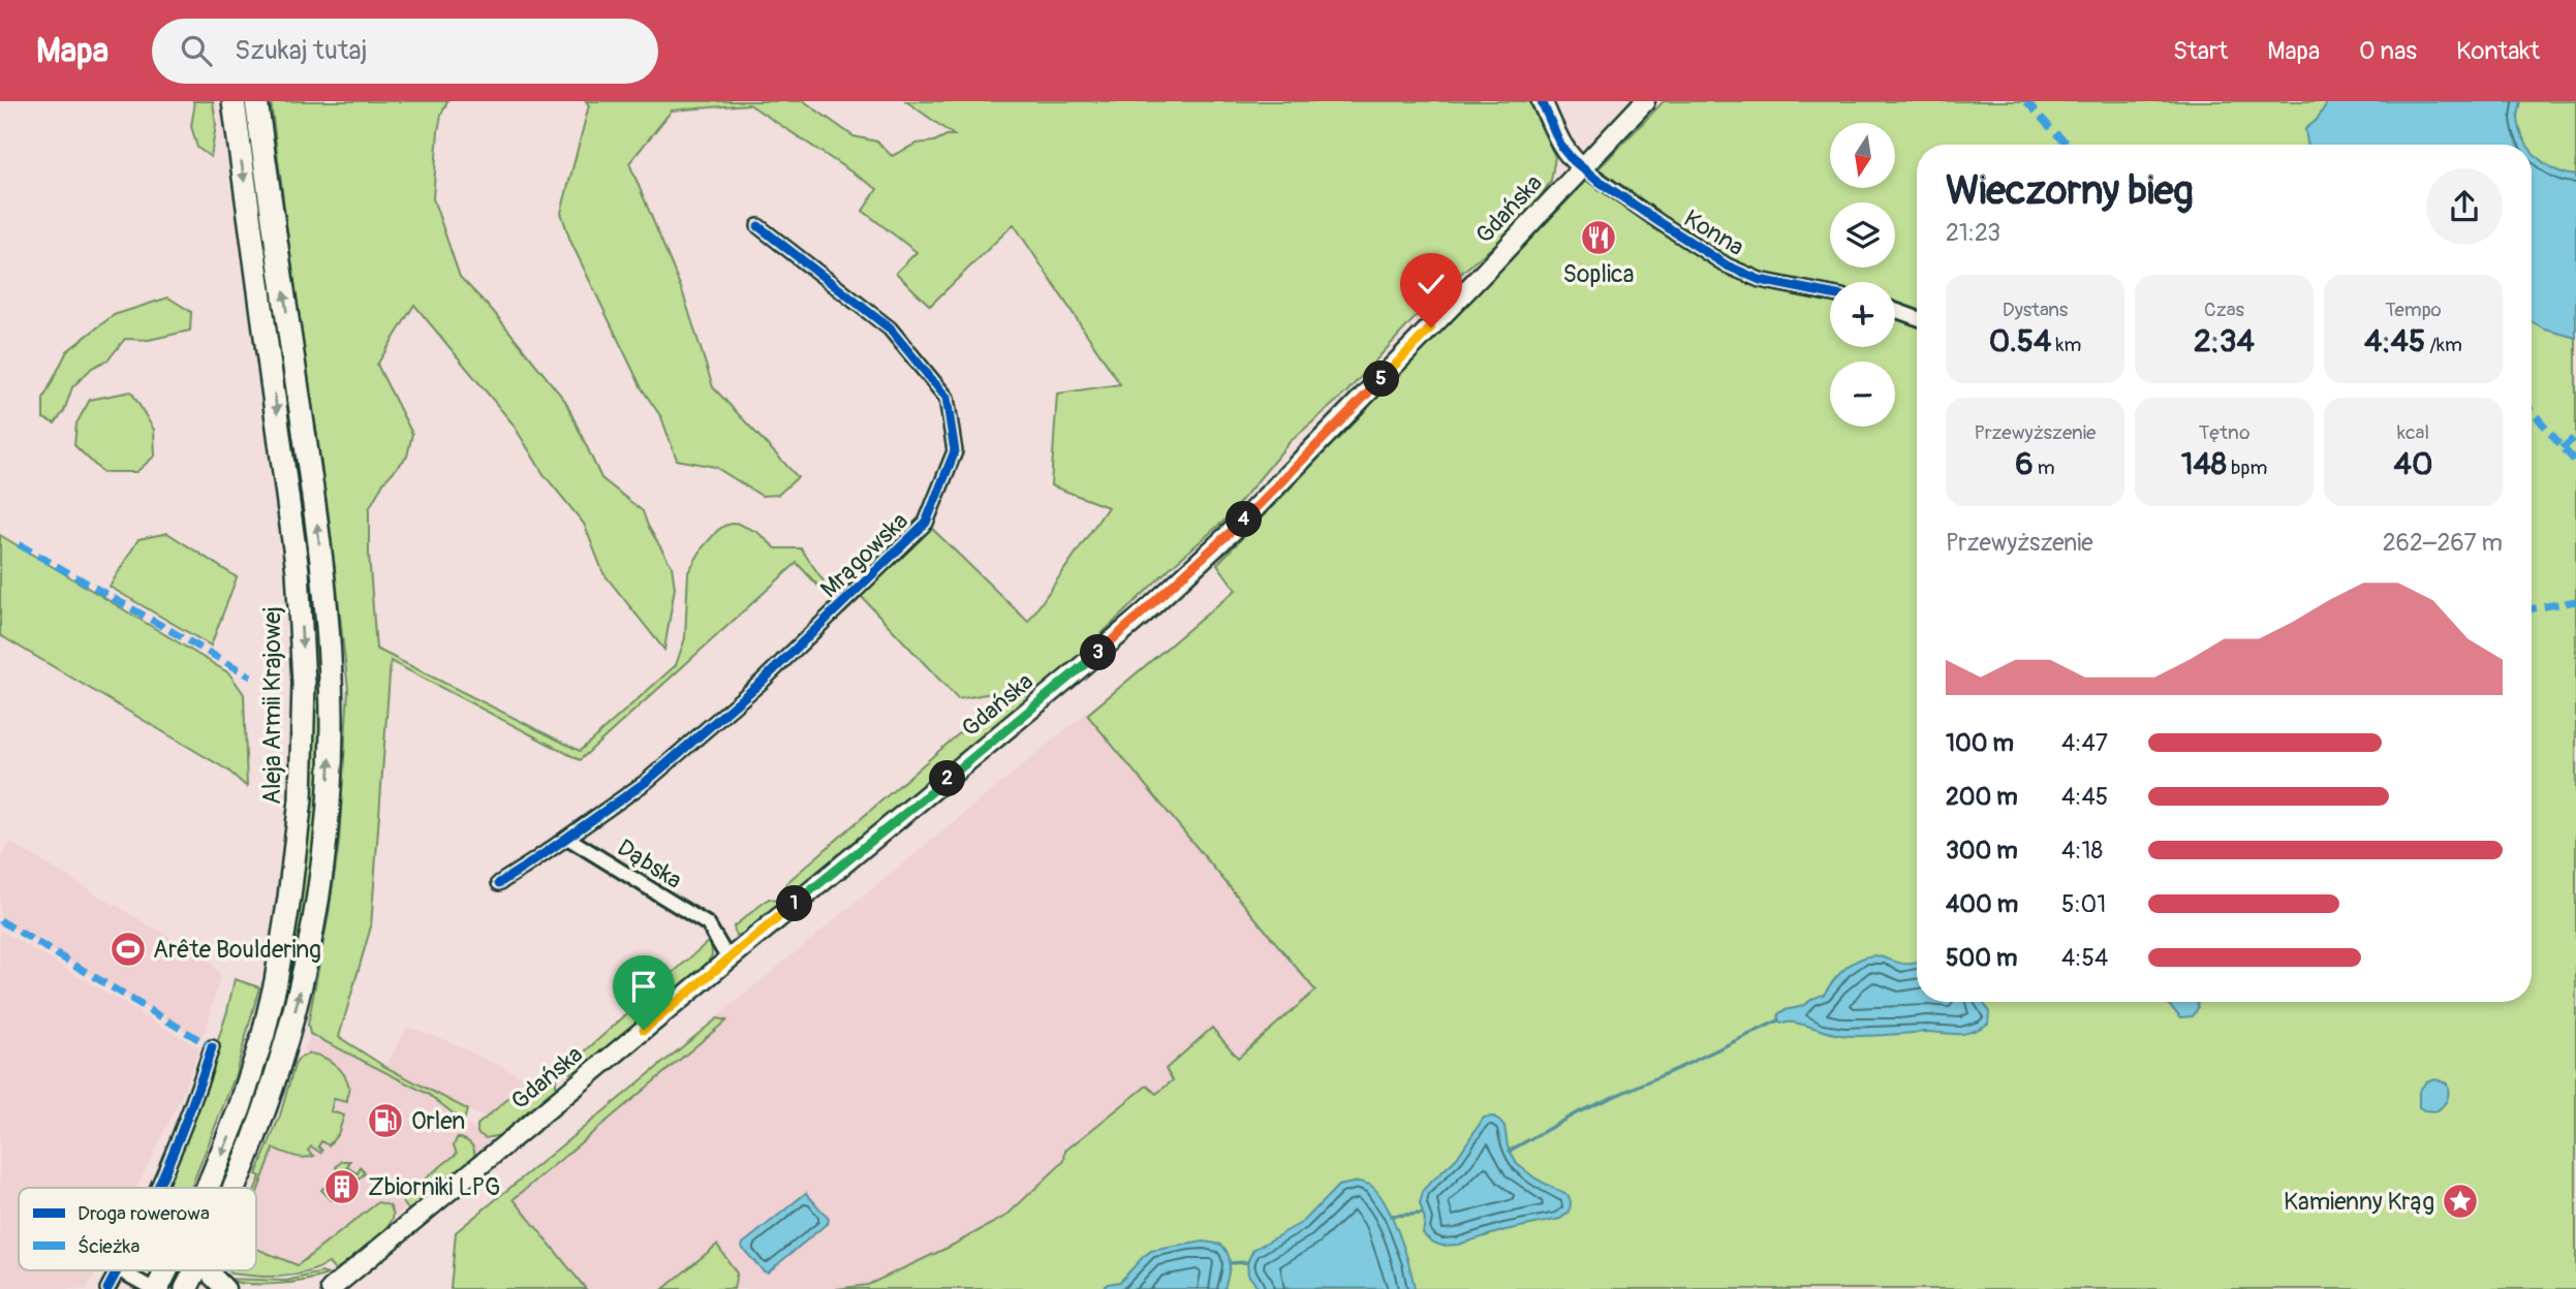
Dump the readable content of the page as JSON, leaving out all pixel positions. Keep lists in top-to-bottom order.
{
  "streets": {
    "main road": ["Gdańska", "Aleja Armii Krajowej"],
    "street": ["Konna", "Mrągowska", "Dąbska"]
  },
  "crossings": [
    ["Gdańska", "Konna"],
    ["Gdańska", "Dąbska"],
    ["Mrągowska", "Dąbska"]
  ],
  "places": {
    "restaurant": ["Soplica"],
    "sports": ["Arête Bouldering"],
    "fuel station": ["Orlen"],
    "building": ["Zbiorniki LPG"],
    "place": ["Kamienny Krąg"]
  },
  "legend": ["Droga rowerowa", "Ścieżka"],
  "north": "bottom",
  "page": {
    "header": "Mapa",
    "search": "Szukaj tutaj",
    "nav": [
      "Start",
      "Mapa",
      "O nas",
      "Kontakt"
    ],
    "map_buttons": ["+", "−"],
    "heading": ["Wieczorny bieg", "21:23"],
    "stats": [
      ["Dystans", "0.54 km"],
      ["Czas", "2:34"],
      ["Tempo", "4:45 /km"],
      ["Przewyższenie", "6 m"],
      ["Tętno", "148 bpm"],
      ["kcal", "40"]
    ],
    "pins": [
      "5",
      "4",
      "3",
      "2",
      "1"
    ],
    "chart": ["Przewyższenie", "262–267 m"],
    "list": [
      {
        "name": "100 m",
        "note": "4:47"
      },
      {
        "name": "200 m",
        "note": "4:45"
      },
      {
        "name": "300 m",
        "note": "4:18"
      },
      {
        "name": "400 m",
        "note": "5:01"
      },
      {
        "name": "500 m",
        "note": "4:54"
      }
    ]
  }
}
